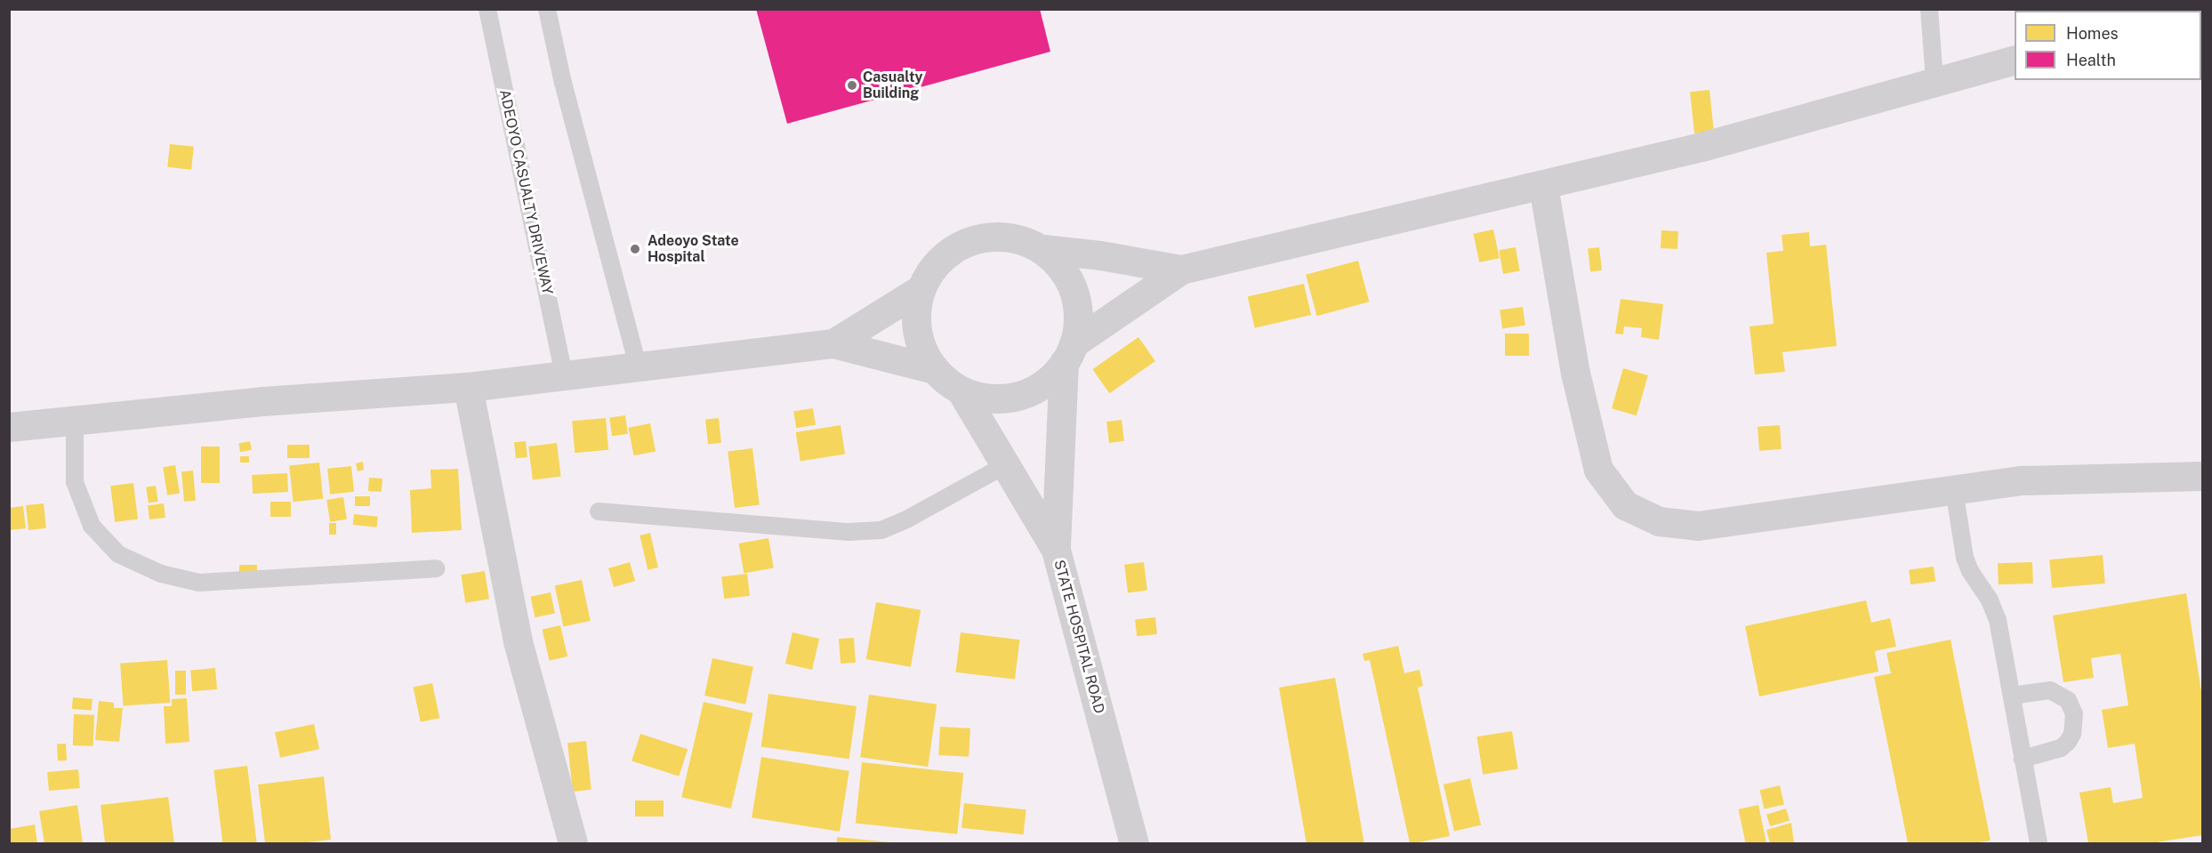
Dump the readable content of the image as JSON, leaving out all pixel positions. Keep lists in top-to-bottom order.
{
  "streets": {
    "street": ["STATE HOSPITAL ROAD"],
    "lane": ["ADEOYO CASUALTY DRIVEWAY"]
  },
  "places": ["Casualty Building", "Adeoyo State Hospital"],
  "legend": ["Homes", "Health"]
}
